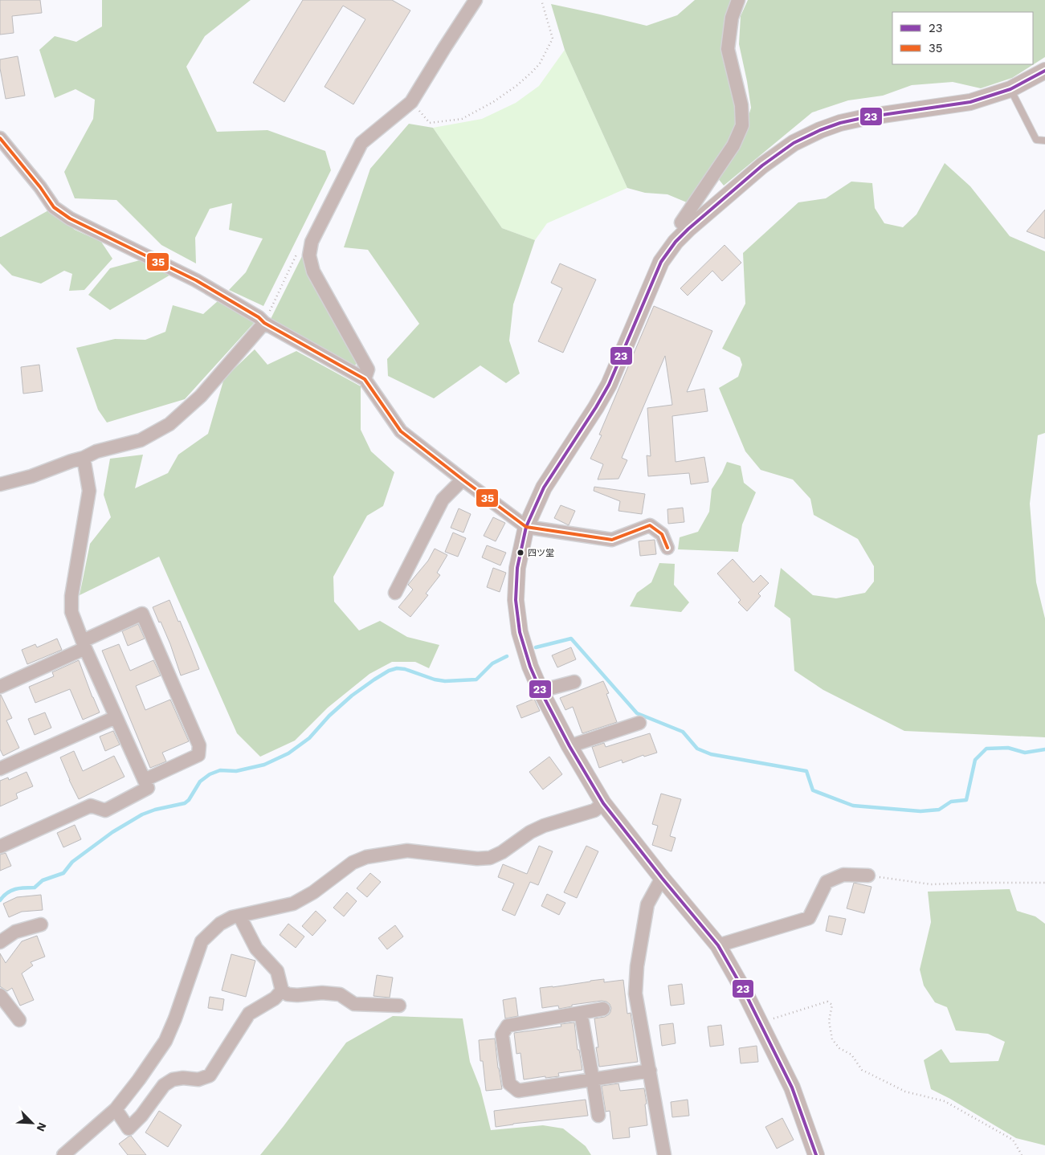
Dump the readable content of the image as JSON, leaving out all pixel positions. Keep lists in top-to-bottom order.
{
  "places": ["四ツ堂"],
  "lines": ["transit line 23", "transit line 35"],
  "legend": ["23", "35"],
  "north": "bottom right"
}
